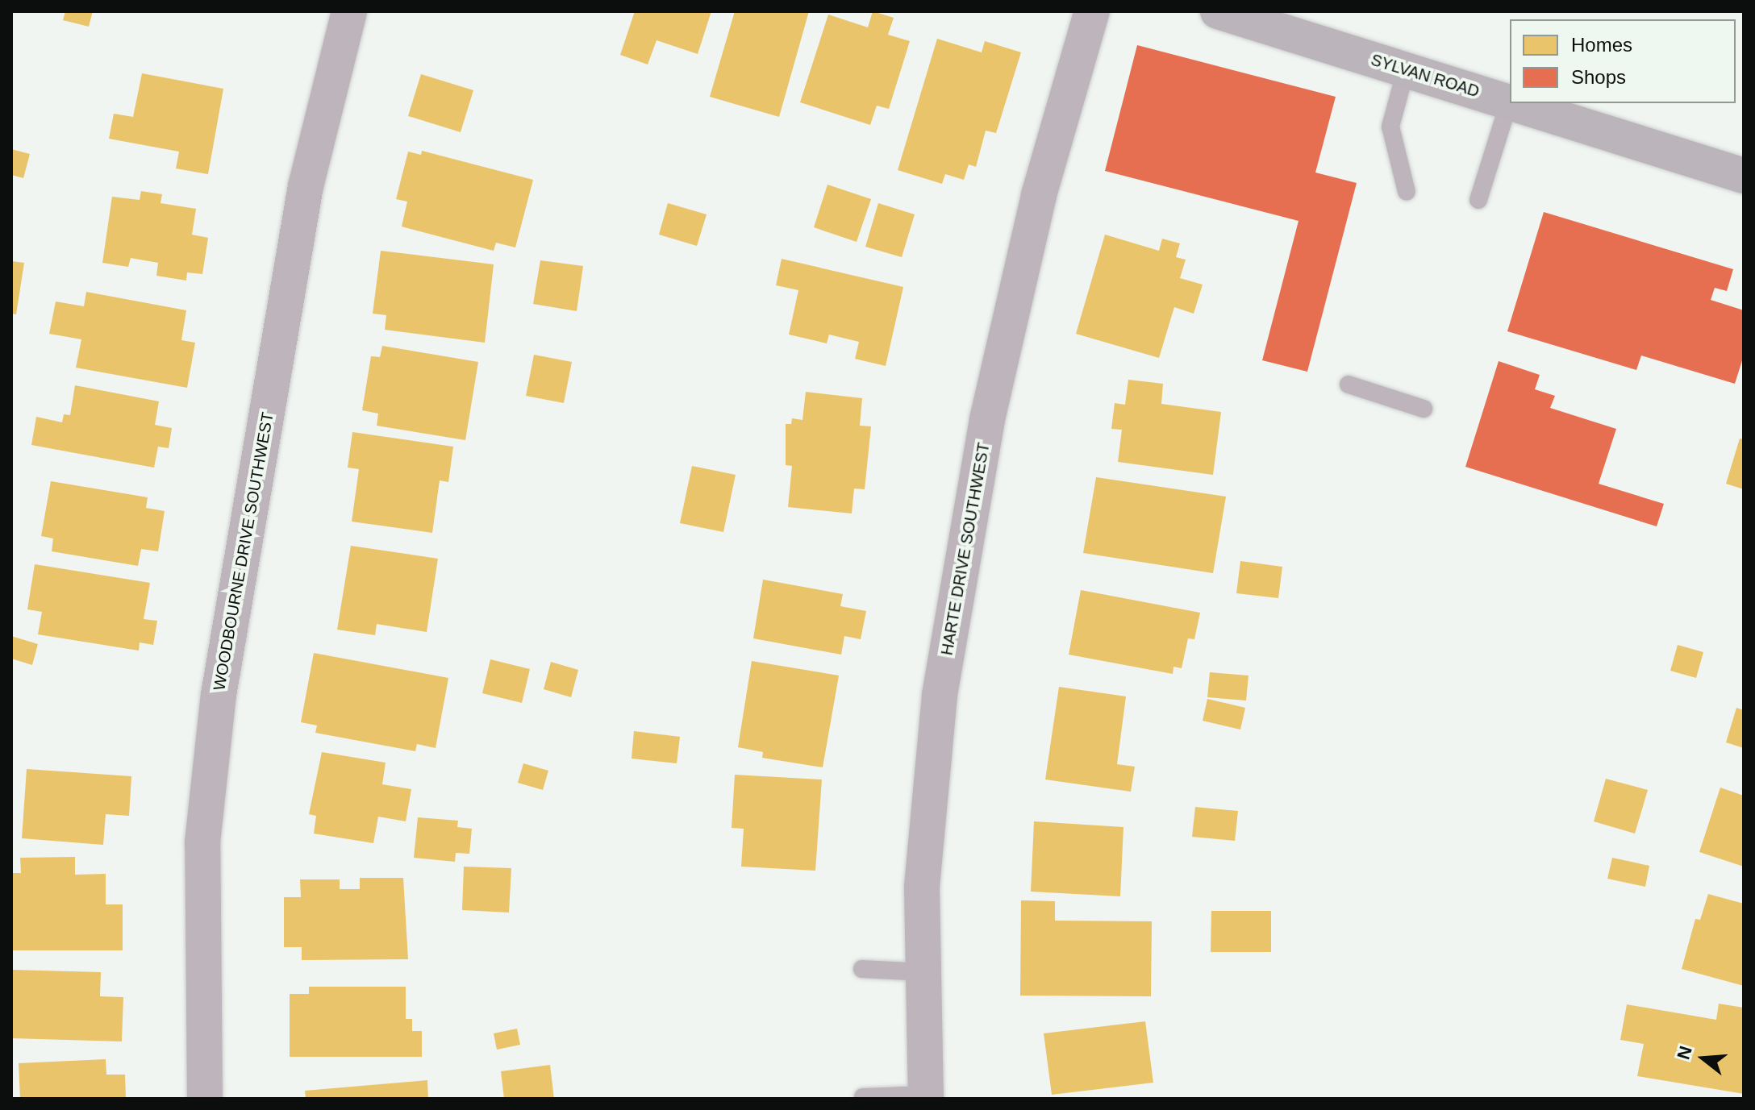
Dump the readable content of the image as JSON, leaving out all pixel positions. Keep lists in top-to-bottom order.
{
  "streets": {
    "main road": ["SYLVAN ROAD"],
    "street": ["HARTE DRIVE SOUTHWEST", "WOODBOURNE DRIVE SOUTHWEST"]
  },
  "legend": ["Homes", "Shops"],
  "north": "left"
}
